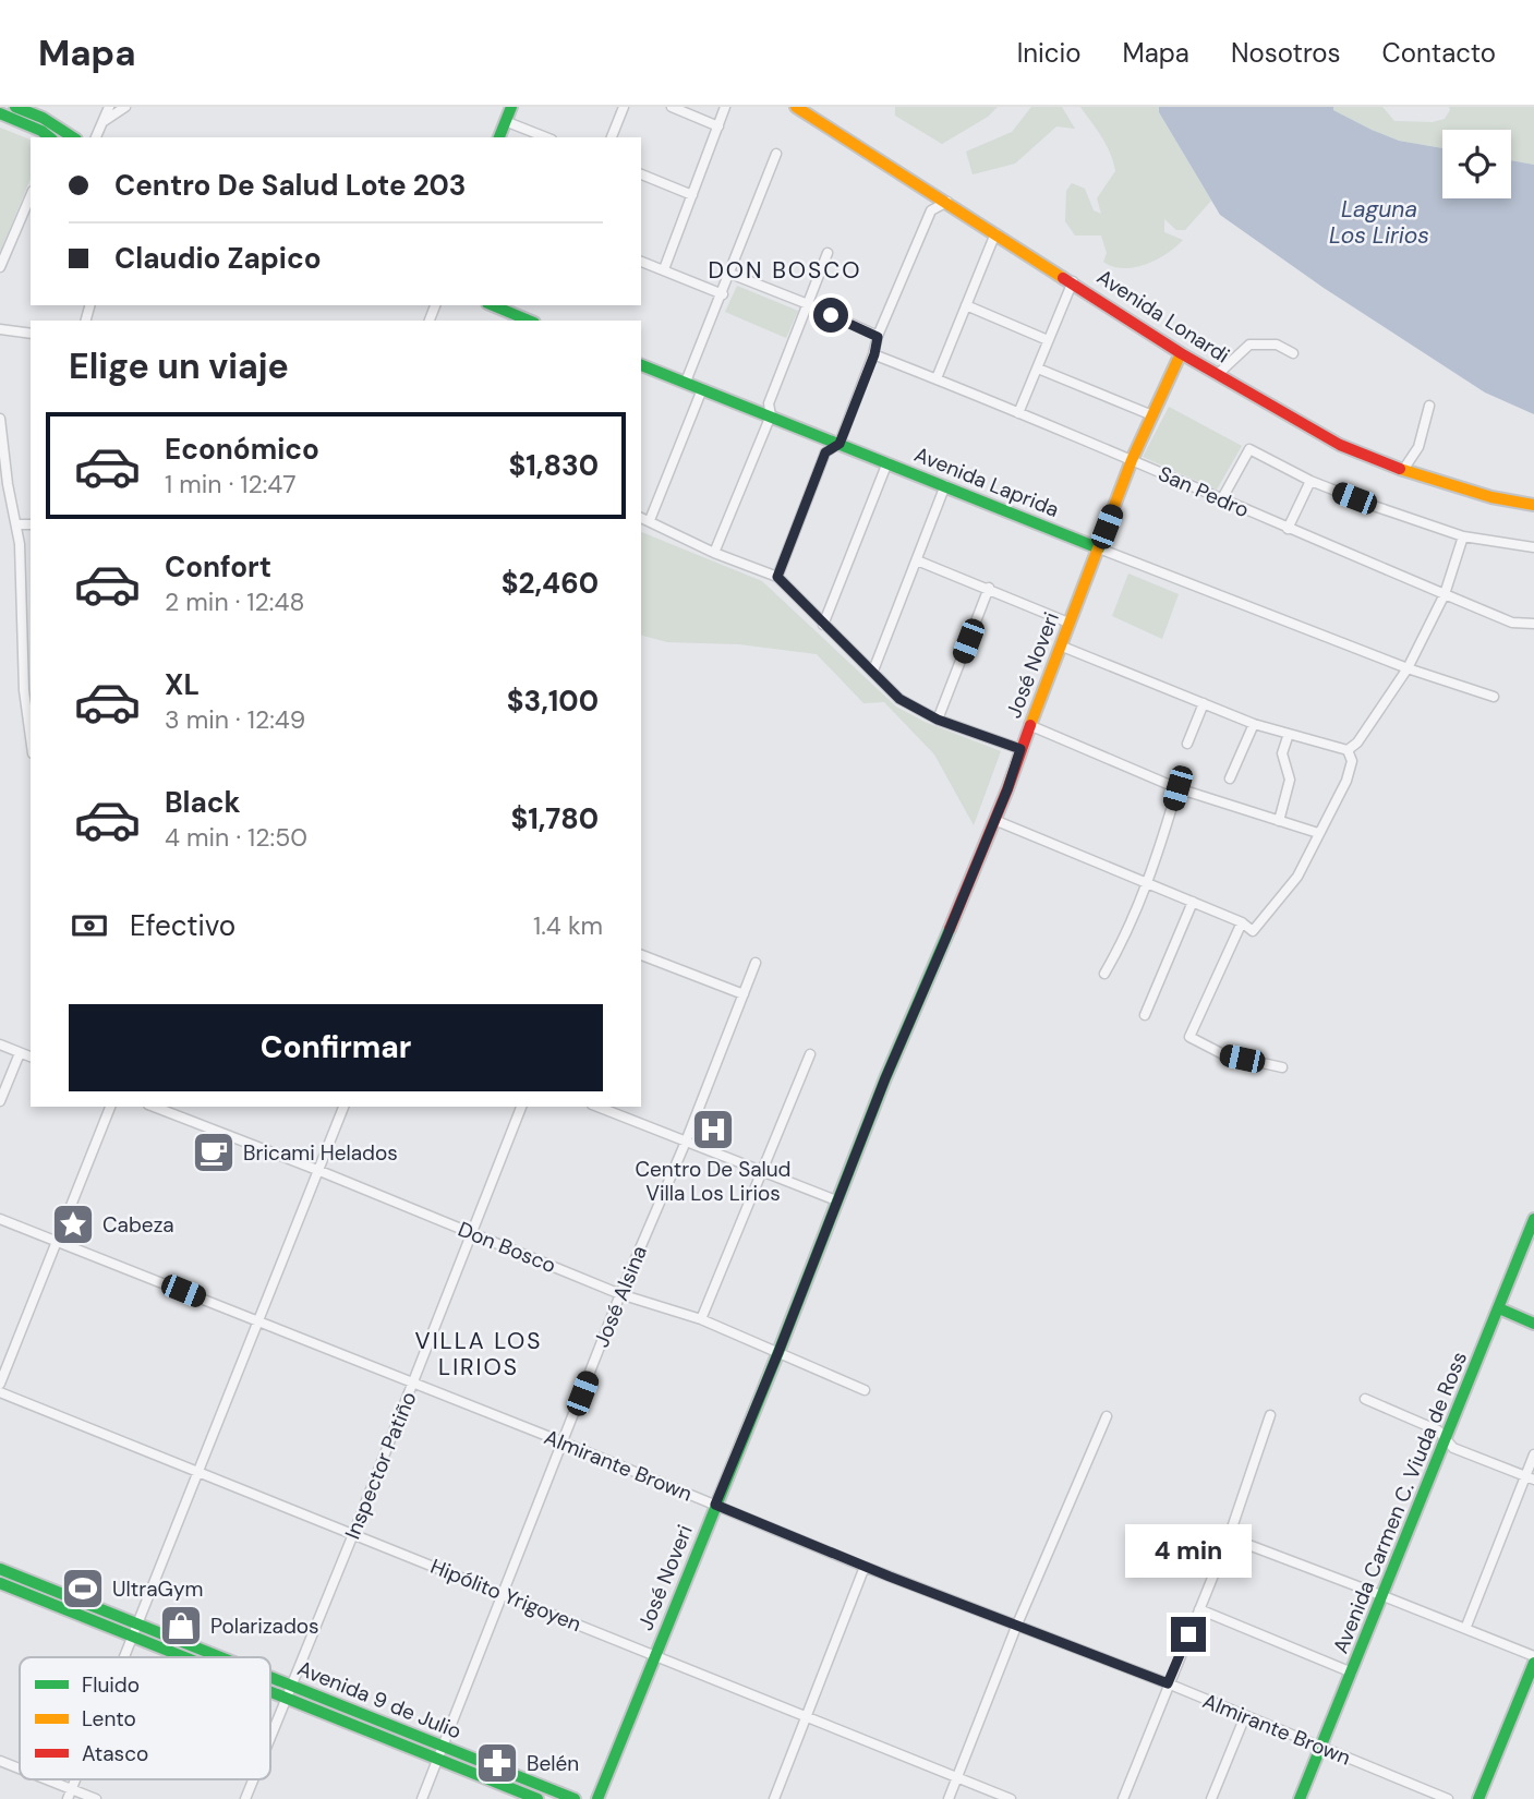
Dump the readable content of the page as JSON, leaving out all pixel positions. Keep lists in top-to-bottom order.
{
  "streets": {
    "street": [
      "Avenida Lonardi",
      "Avenida Laprida",
      "San Pedro",
      "José Noveri",
      "Don Bosco",
      "José Alsina",
      "Inspector Patiño",
      "Almirante Brown",
      "Avenida Carmen C. Viuda de Ross",
      "Hipólito Yrigoyen",
      "Avenida 9 de Julio"
    ]
  },
  "crossings": [
    ["Avenida Lonardi", "José Noveri"],
    ["Avenida Laprida", "José Noveri"],
    ["San Pedro", "José Noveri"],
    ["José Noveri", "Don Bosco"],
    ["José Noveri", "Almirante Brown"],
    ["José Noveri", "Hipólito Yrigoyen"],
    ["Don Bosco", "José Alsina"],
    ["Don Bosco", "Inspector Patiño"],
    ["José Alsina", "Almirante Brown"],
    ["José Alsina", "Hipólito Yrigoyen"],
    ["José Alsina", "Avenida 9 de Julio"],
    ["Inspector Patiño", "Almirante Brown"],
    ["Inspector Patiño", "Hipólito Yrigoyen"],
    ["Inspector Patiño", "Avenida 9 de Julio"],
    ["Almirante Brown", "Avenida Carmen C. Viuda de Ross"]
  ],
  "districts": ["DON BOSCO", "VILLA LOS LIRIOS"],
  "water": ["Laguna Los Lirios"],
  "places": {
    "hospital": ["Centro De Salud Villa Los Lirios"],
    "cafe": ["Bricami Helados"],
    "place": ["Cabeza"],
    "sports": ["UltraGym"],
    "shop": ["Polarizados"],
    "pharmacy": ["Belén"]
  },
  "legend": ["Fluido", "Lento", "Atasco"],
  "page": {
    "header": "Mapa",
    "nav": [
      "Inicio",
      "Mapa",
      "Nosotros",
      "Contacto"
    ],
    "banner": ["Centro De Salud Lote 203", "Claudio Zapico"],
    "heading": "Elige un viaje",
    "list": [
      {
        "name": "Económico",
        "note": "1 min · 12:47",
        "value": "$1,830"
      },
      {
        "name": "Confort",
        "note": "2 min · 12:48",
        "value": "$2,460"
      },
      {
        "name": "XL",
        "note": "3 min · 12:49",
        "value": "$3,100"
      },
      {
        "name": "Black",
        "note": "4 min · 12:50",
        "value": "$1,780"
      }
    ],
    "pay": ["Efectivo", "1.4 km"],
    "buttons": "Confirmar",
    "bubble": "4 min"
  }
}
